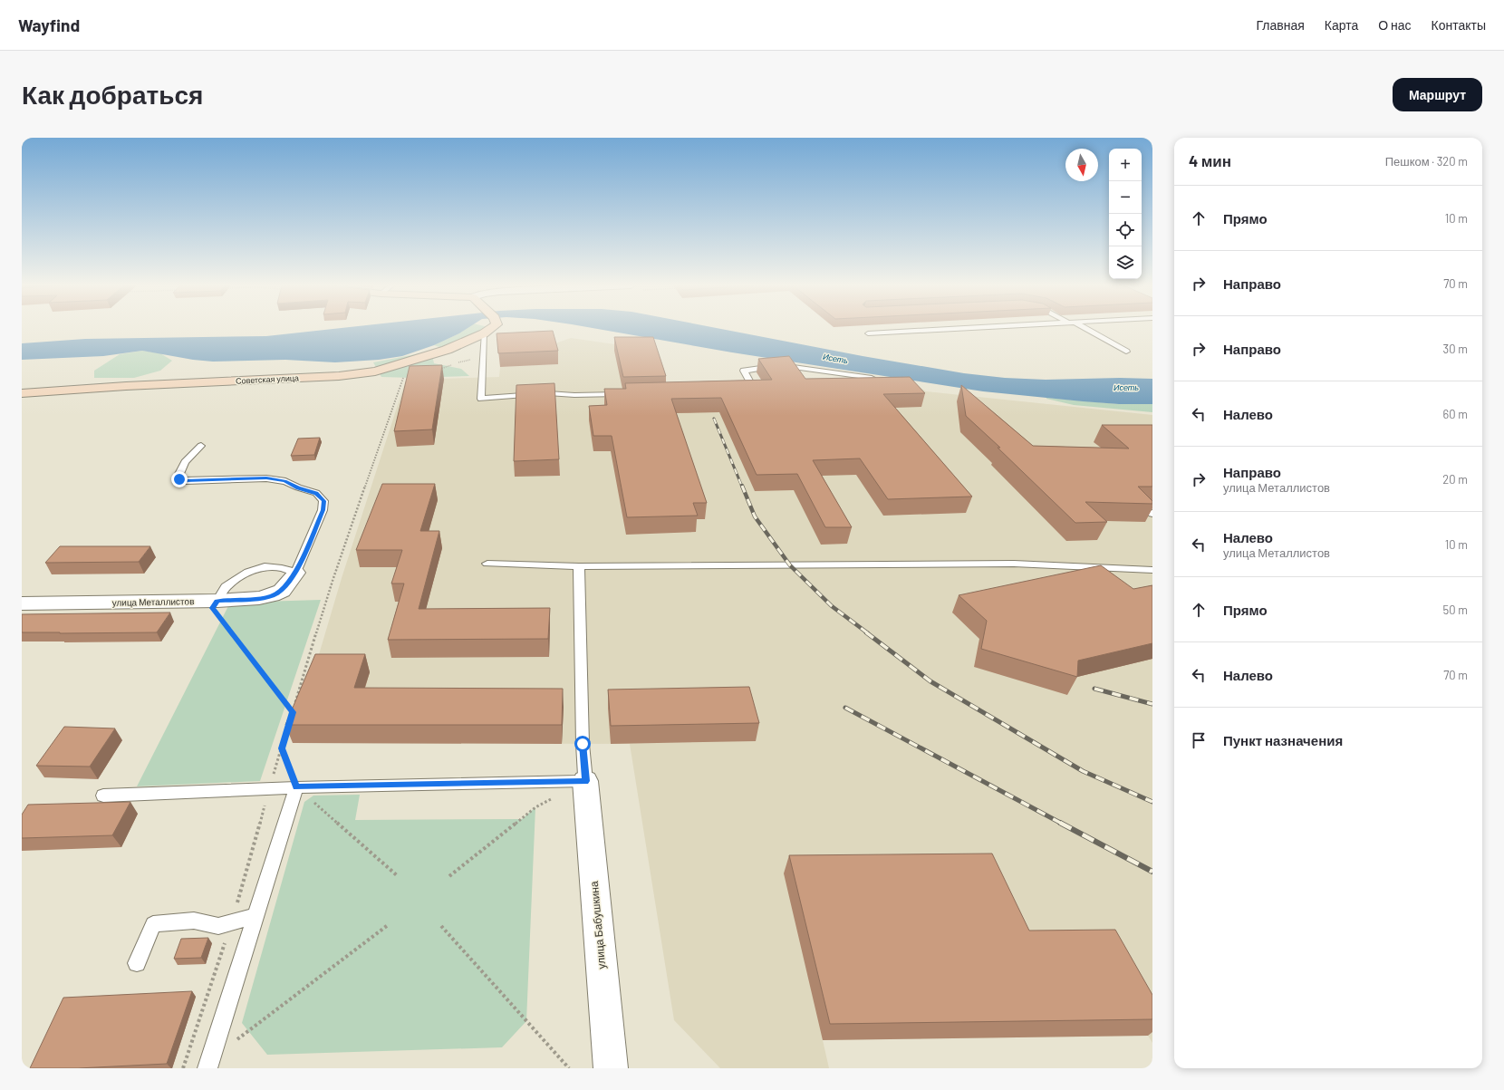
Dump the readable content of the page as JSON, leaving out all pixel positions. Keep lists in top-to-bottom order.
{
  "streets": {
    "street": ["Советская улица", "улица Металлистов", "улица Бабушкина"]
  },
  "water": ["Исеть"],
  "north": "bottom",
  "page": {
    "header": "Wayfind",
    "nav": [
      "Главная",
      "Карта",
      "О нас",
      "Контакты"
    ],
    "buttons": "Маршрут",
    "title": "Как добраться",
    "heading": ["4 мин", "Пешком · 320 m"],
    "map_buttons": ["+", "−"],
    "list": [
      ["Прямо", "10 m"],
      ["Направо", "70 m"],
      ["Направо", "30 m"],
      ["Налево", "60 m"],
      ["Направо", "улица Металлистов", "20 m"],
      ["Налево", "улица Металлистов", "10 m"],
      ["Прямо", "50 m"],
      ["Налево", "70 m"],
      "Пункт назначения"
    ]
  }
}
